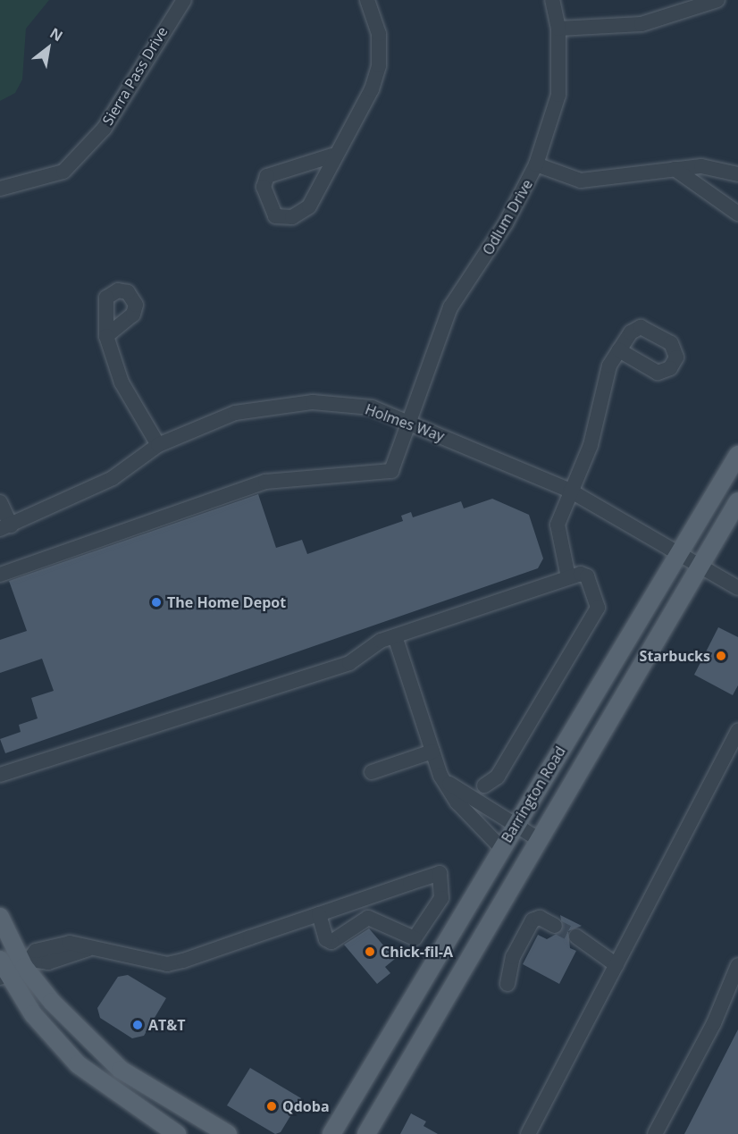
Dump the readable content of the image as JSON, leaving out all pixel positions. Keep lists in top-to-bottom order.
{
  "streets": {
    "main road": ["Barrington Road"],
    "street": ["Sierra Pass Drive", "Odlum Drive", "Holmes Way"]
  },
  "crossings": [
    ["Odlum Drive", "Holmes Way"],
    ["Holmes Way", "Barrington Road"]
  ],
  "places": [
    "The Home Depot",
    "Starbucks",
    "Chick-fil-A",
    "AT&T",
    "Qdoba"
  ],
  "north": "top right"
}
